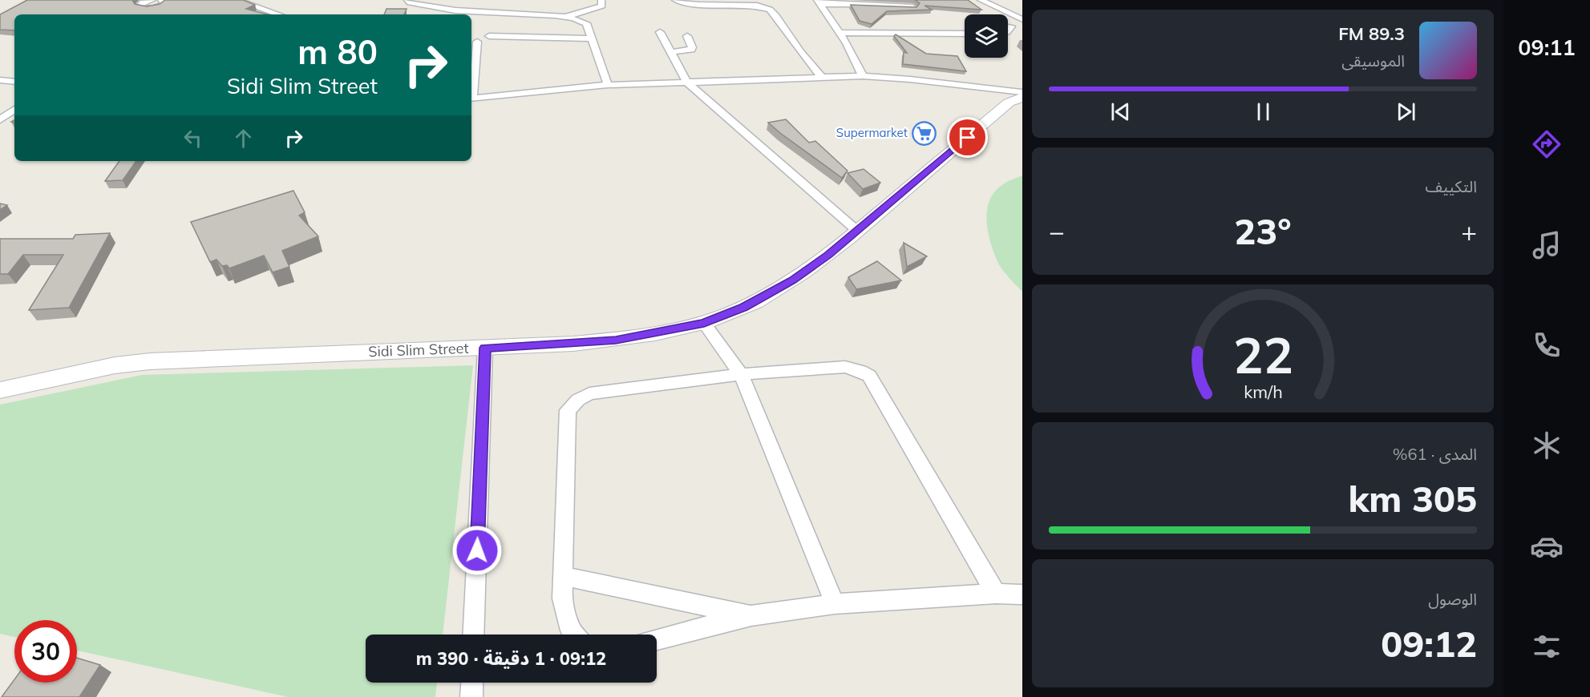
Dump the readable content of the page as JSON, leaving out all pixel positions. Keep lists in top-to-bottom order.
{
  "streets": {
    "main road": ["Sidi Slim Street"]
  },
  "places": {
    "supermarket": ["Supermarket"]
  },
  "page": {
    "tabs": "09:11",
    "turn": ["80 m", "Sidi Slim Street"],
    "song": ["89.3 FM", "الموسيقى"],
    "tile": [
      "التكييف",
      ["المدى · 61%", "305 km"],
      ["الوصول", "09:12"]
    ],
    "heat": ["−", "23°", "+"],
    "limit": "30",
    "trip": "09:12 · 1 دقيقة · 390 m",
    "gauge": ["22", "km/h"]
  }
}
